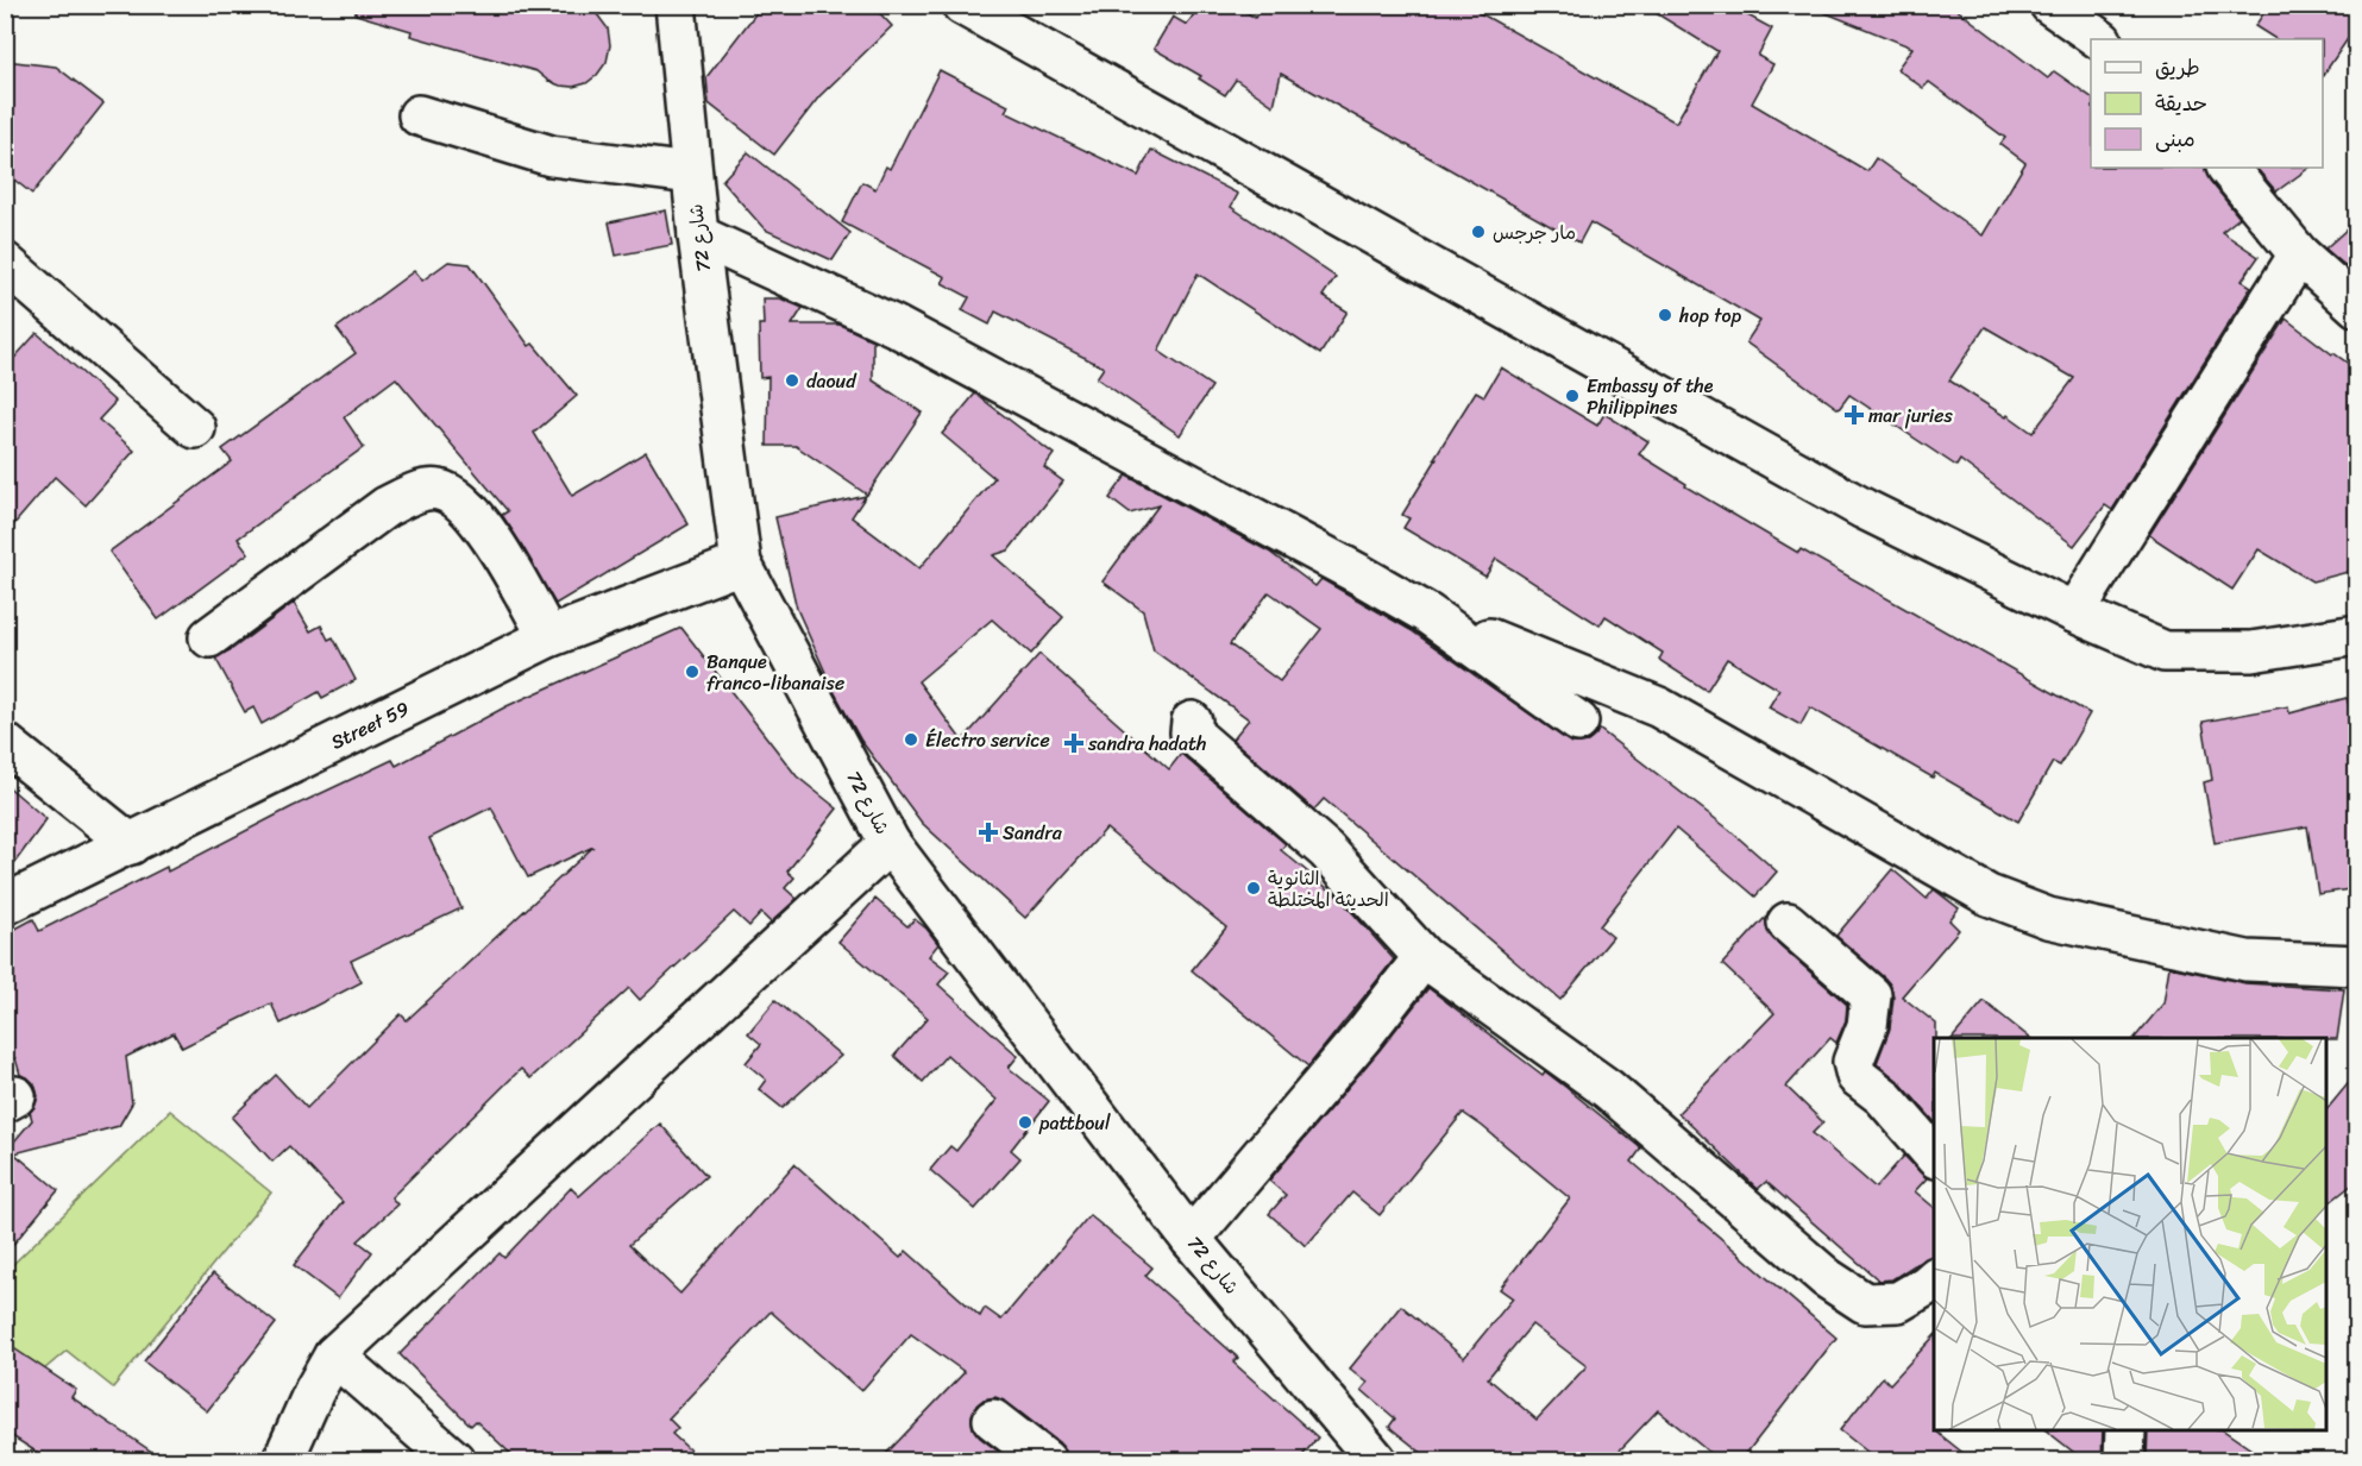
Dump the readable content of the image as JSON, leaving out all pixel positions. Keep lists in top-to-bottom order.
{
  "streets": {
    "street": ["شارع 72", "Street 59"]
  },
  "crossings": [
    ["شارع 72", "Street 59"]
  ],
  "places": {
    "other": [
      "مار جرجس",
      "hop top",
      "daoud",
      "Embassy of the Philippines",
      "Banque franco-libanaise",
      "Électro service",
      "الثانوية الحديثة المختلطة",
      "pattboul"
    ],
    "health": ["mar juries", "sandra hadath", "Sandra"]
  },
  "legend": ["طريق", "حديقة", "مبنى"]
}
